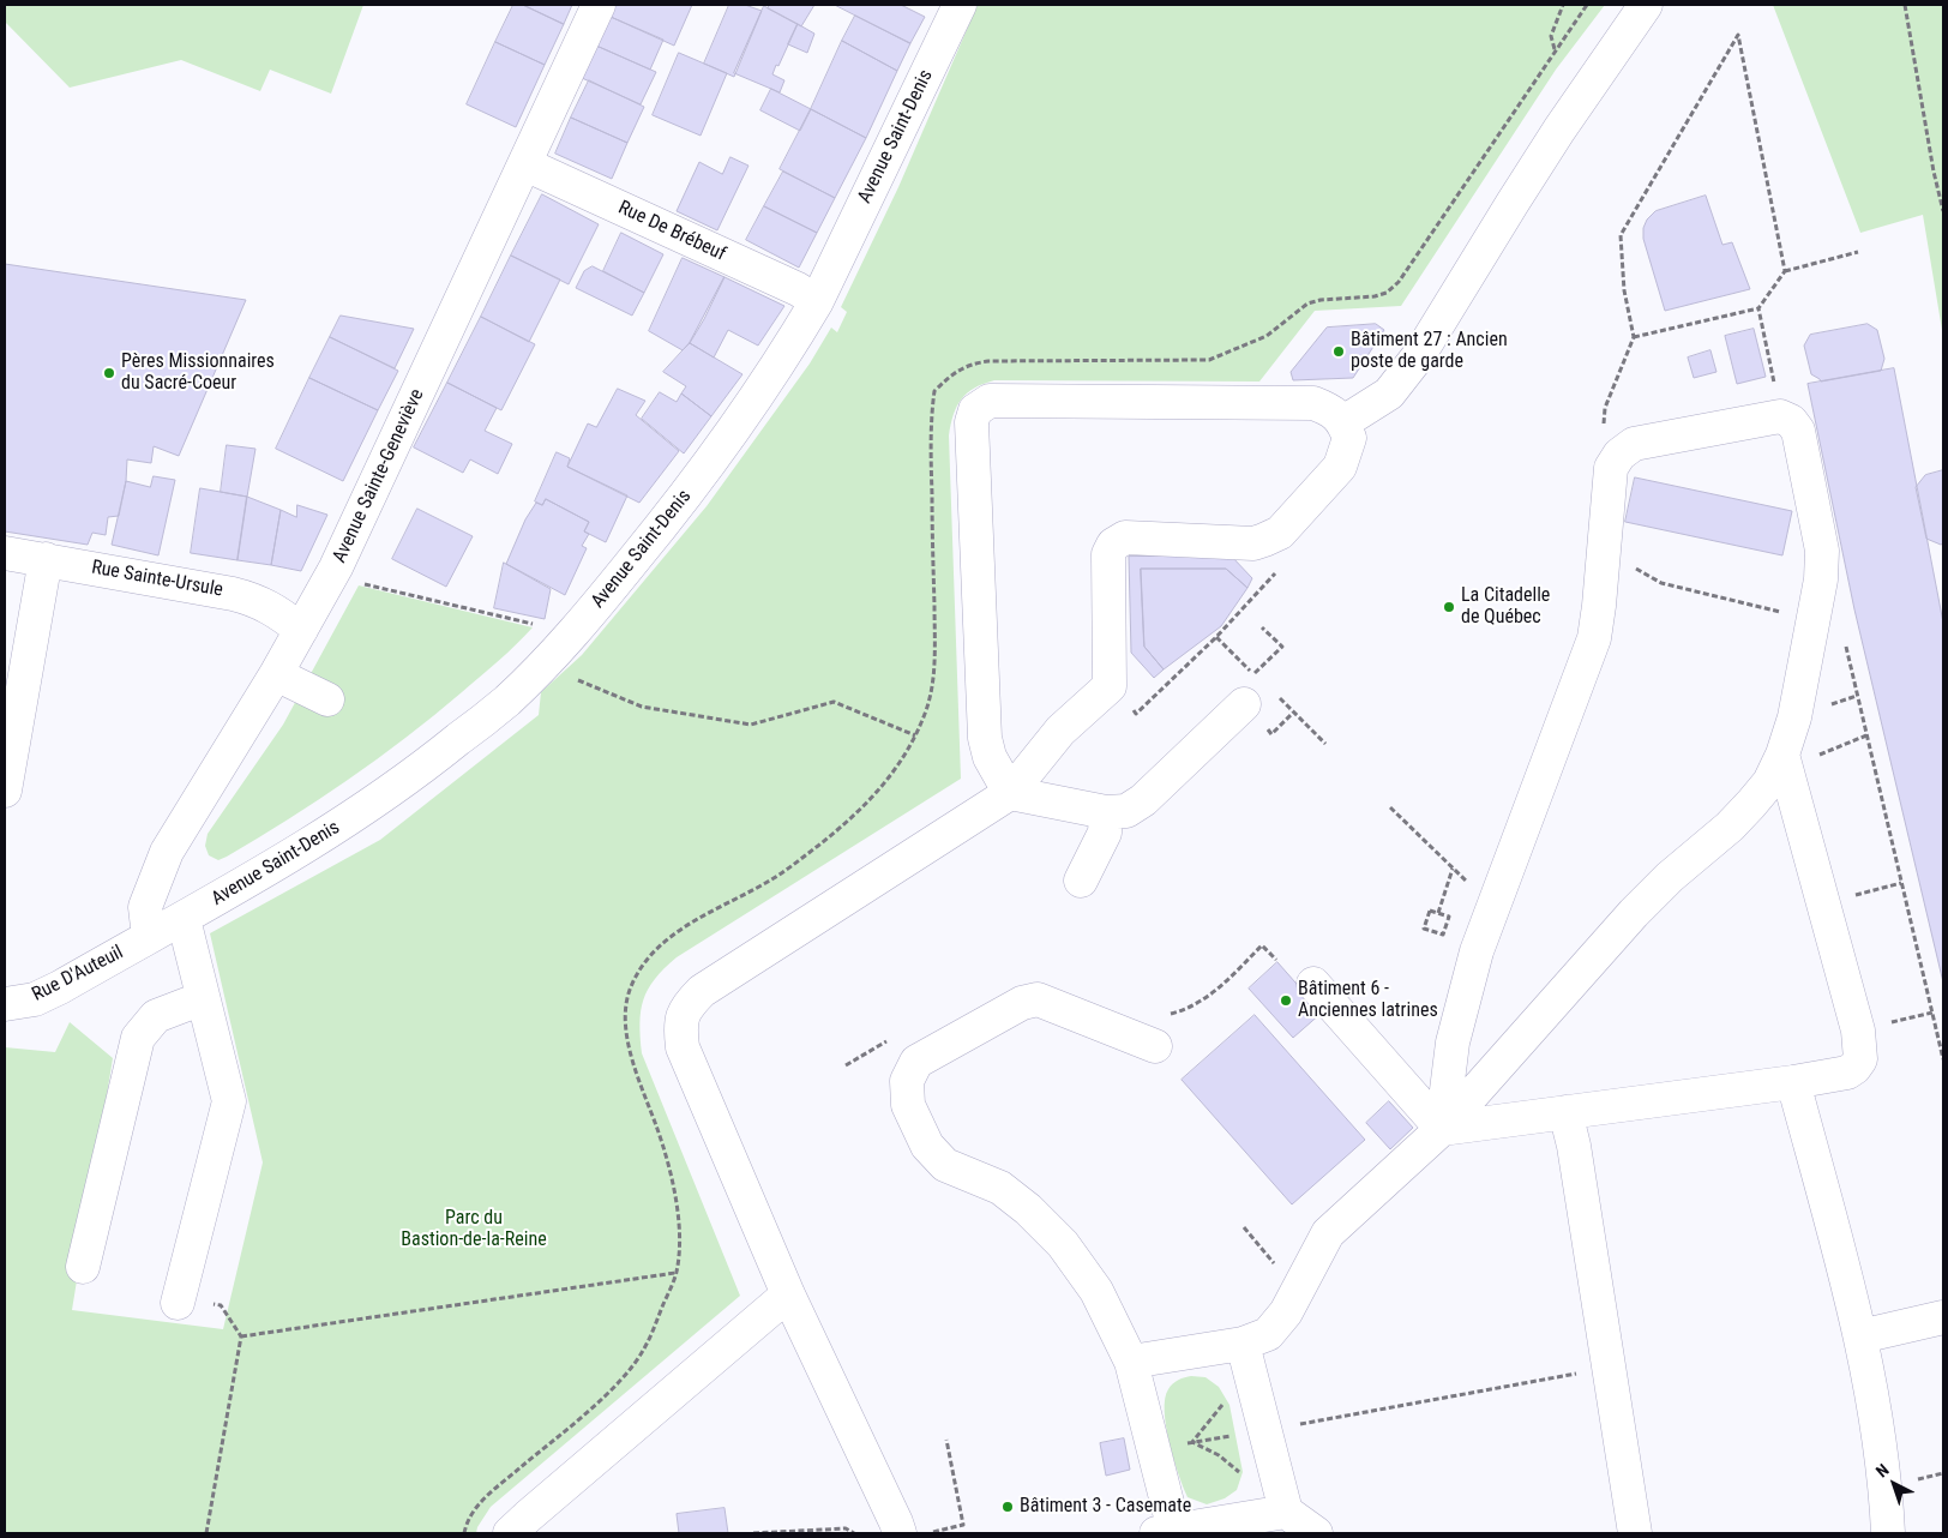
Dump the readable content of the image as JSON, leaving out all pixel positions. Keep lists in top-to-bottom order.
{
  "streets": {
    "street": [
      "Avenue Saint-Denis",
      "Rue De Brébeuf",
      "Avenue Sainte-Geneviève",
      "Rue Sainte-Ursule",
      "Rue D'Auteuil"
    ]
  },
  "crossings": [
    ["Avenue Saint-Denis", "Rue De Brébeuf"],
    ["Avenue Saint-Denis", "Avenue Sainte-Geneviève"],
    ["Avenue Saint-Denis", "Rue D'Auteuil"],
    ["Rue De Brébeuf", "Avenue Sainte-Geneviève"],
    ["Avenue Sainte-Geneviève", "Rue Sainte-Ursule"],
    ["Avenue Sainte-Geneviève", "Rue D'Auteuil"]
  ],
  "parks": ["Parc du Bastion-de-la-Reine"],
  "places": [
    "Bâtiment 27 : Ancien poste de garde",
    "Pères Missionnaires du Sacré-Coeur",
    "La Citadelle de Québec",
    "Bâtiment 6 - Anciennes latrines",
    "Bâtiment 3 - Casemate"
  ],
  "north": "top left"
}
